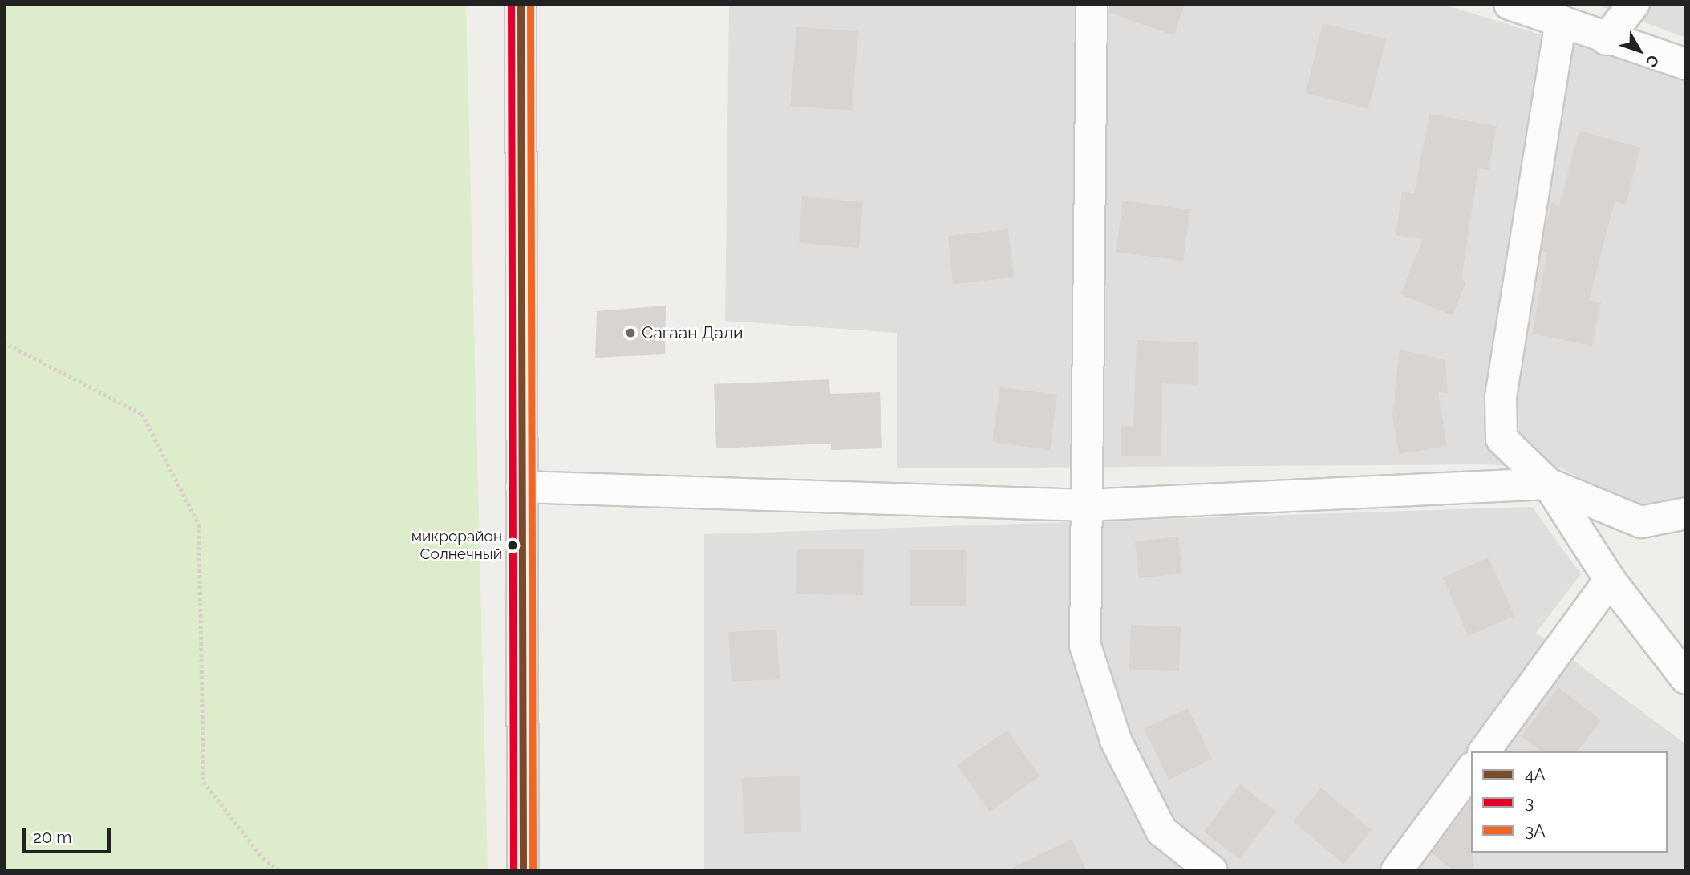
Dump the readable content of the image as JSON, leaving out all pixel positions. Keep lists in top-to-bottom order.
{
  "places": ["Сагаан Дали", "микрорайон Солнечный"],
  "lines": ["transit line 4А", "transit line 3", "transit line 3А"],
  "legend": ["4А", "3", "3А"],
  "scale_bar": "20 m",
  "north": "bottom right"
}
